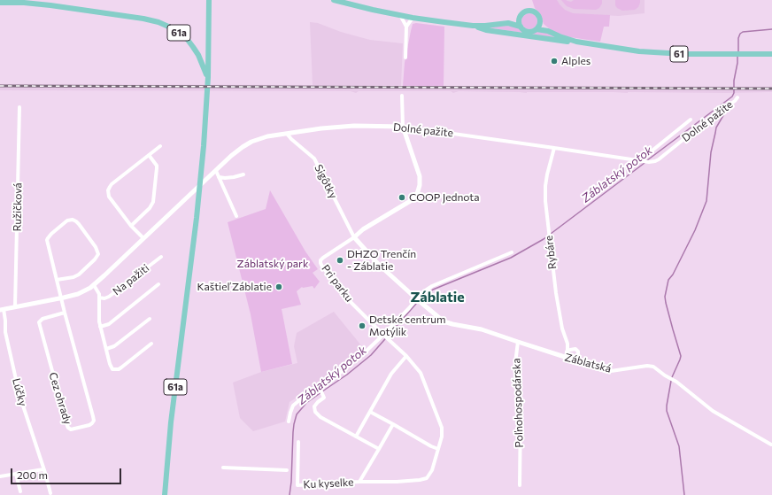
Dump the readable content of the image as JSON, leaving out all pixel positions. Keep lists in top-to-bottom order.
{
  "streets": {
    "main road": ["61a", "61"],
    "street": [
      "Dolné pažite",
      "Sigôtky",
      "Ružičková",
      "Rybáre",
      "Na pažiti",
      "Pri parku",
      "Záblatská",
      "Lúčky",
      "Cez ohrady",
      "Poľnohospodárska",
      "Ku kyselke"
    ]
  },
  "crossings": [
    ["Dolné pažite", "Sigôtky"],
    ["Dolné pažite", "Ružičková"],
    ["Dolné pažite", "Rybáre"],
    ["Dolné pažite", "Na pažiti"],
    ["Dolné pažite", "Lúčky"],
    ["Dolné pažite", "Cez ohrady"],
    ["Sigôtky", "Pri parku"],
    ["Sigôtky", "Záblatská"],
    ["Rybáre", "Záblatská"],
    ["Pri parku", "Záblatská"],
    ["Pri parku", "Ku kyselke"],
    ["Záblatská", "Poľnohospodárska"]
  ],
  "districts": ["Záblatie"],
  "water": ["Záblatský potok"],
  "parks": ["Záblatský park"],
  "places": [
    "Alples",
    "COOP Jednota",
    "DHZO Trenčín - Záblatie",
    "Kaštieľ Záblatie",
    "Detské centrum Motýlik"
  ],
  "scale_bar": "200 m"
}
